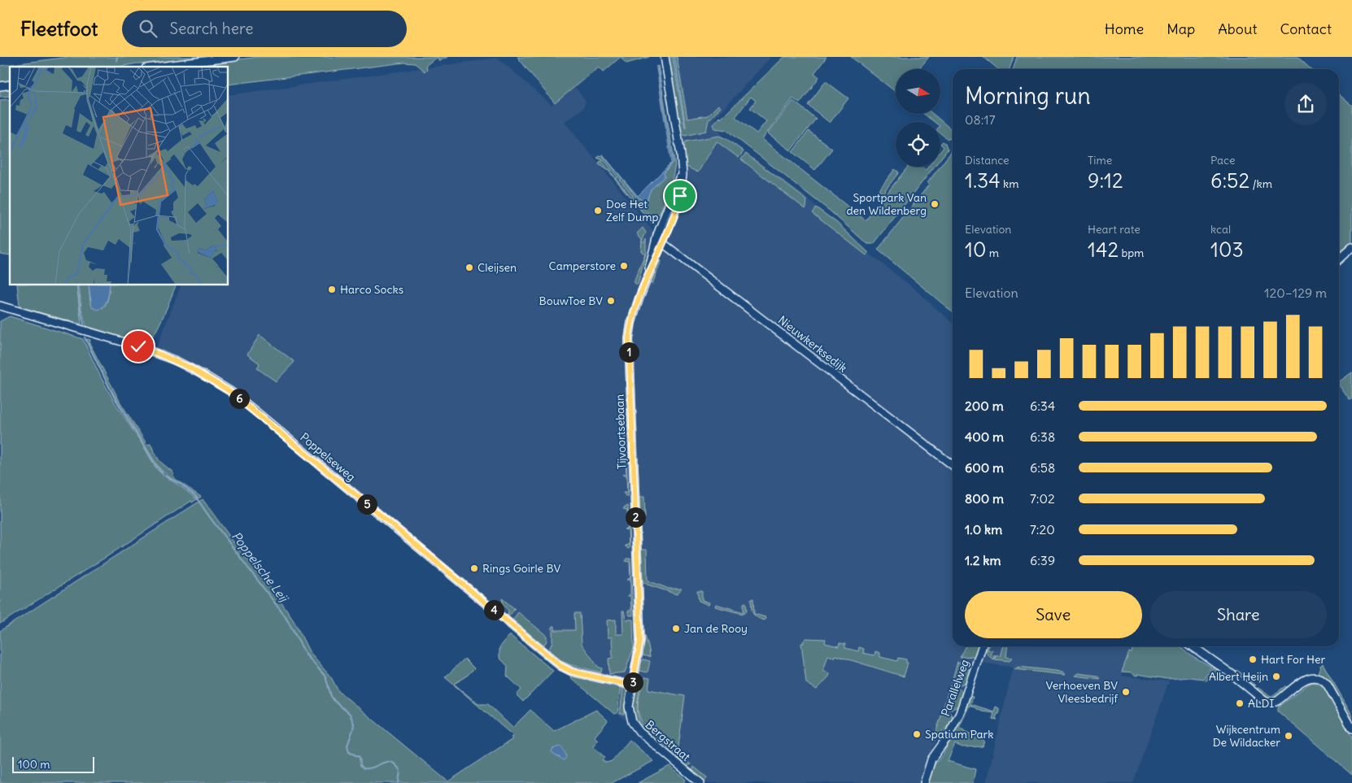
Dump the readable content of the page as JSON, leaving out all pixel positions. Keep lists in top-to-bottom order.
{
  "streets": {
    "street": [
      "Nieuwkerksedijk",
      "Tijvoortsebaan",
      "Poppelseweg",
      "Parallelweg",
      "Bergstraat"
    ]
  },
  "crossings": [
    ["Nieuwkerksedijk", "Tijvoortsebaan"],
    ["Tijvoortsebaan", "Poppelseweg"],
    ["Tijvoortsebaan", "Bergstraat"],
    ["Poppelseweg", "Bergstraat"]
  ],
  "water": ["Poppelsche Leij"],
  "places": [
    "Sportpark Van den Wildenberg",
    "Doe Het Zelf Dump",
    "Camperstore",
    "Cleijsen",
    "Harco Socks",
    "BouwToe BV",
    "Rings Goirle BV",
    "Jan de Rooy",
    "Hart For Her",
    "Albert Heijn",
    "Verhoeven BV Vleesbedrijf",
    "ALDI",
    "Spatium Park",
    "Wijkcentrum De Wildacker"
  ],
  "scale_bar": "100 m",
  "north": "right",
  "page": {
    "header": "Fleetfoot",
    "search": "Search here",
    "nav": [
      "Home",
      "Map",
      "About",
      "Contact"
    ],
    "heading": ["Morning run", "08:17"],
    "stats": [
      ["Distance", "1.34 km"],
      ["Time", "9:12"],
      ["Pace", "6:52 /km"],
      ["Elevation", "10 m"],
      ["Heart rate", "142 bpm"],
      ["kcal", "103"]
    ],
    "chart": ["Elevation", "120–129 m"],
    "pins": [
      "1",
      "6",
      "5",
      "2",
      "4",
      "3"
    ],
    "list": [
      {
        "name": "200 m",
        "note": "6:34"
      },
      {
        "name": "400 m",
        "note": "6:38"
      },
      {
        "name": "600 m",
        "note": "6:58"
      },
      {
        "name": "800 m",
        "note": "7:02"
      },
      {
        "name": "1.0 km",
        "note": "7:20"
      },
      {
        "name": "1.2 km",
        "note": "6:39"
      }
    ],
    "buttons": ["Save", "Share"],
    "scale": "100 m"
  }
}
